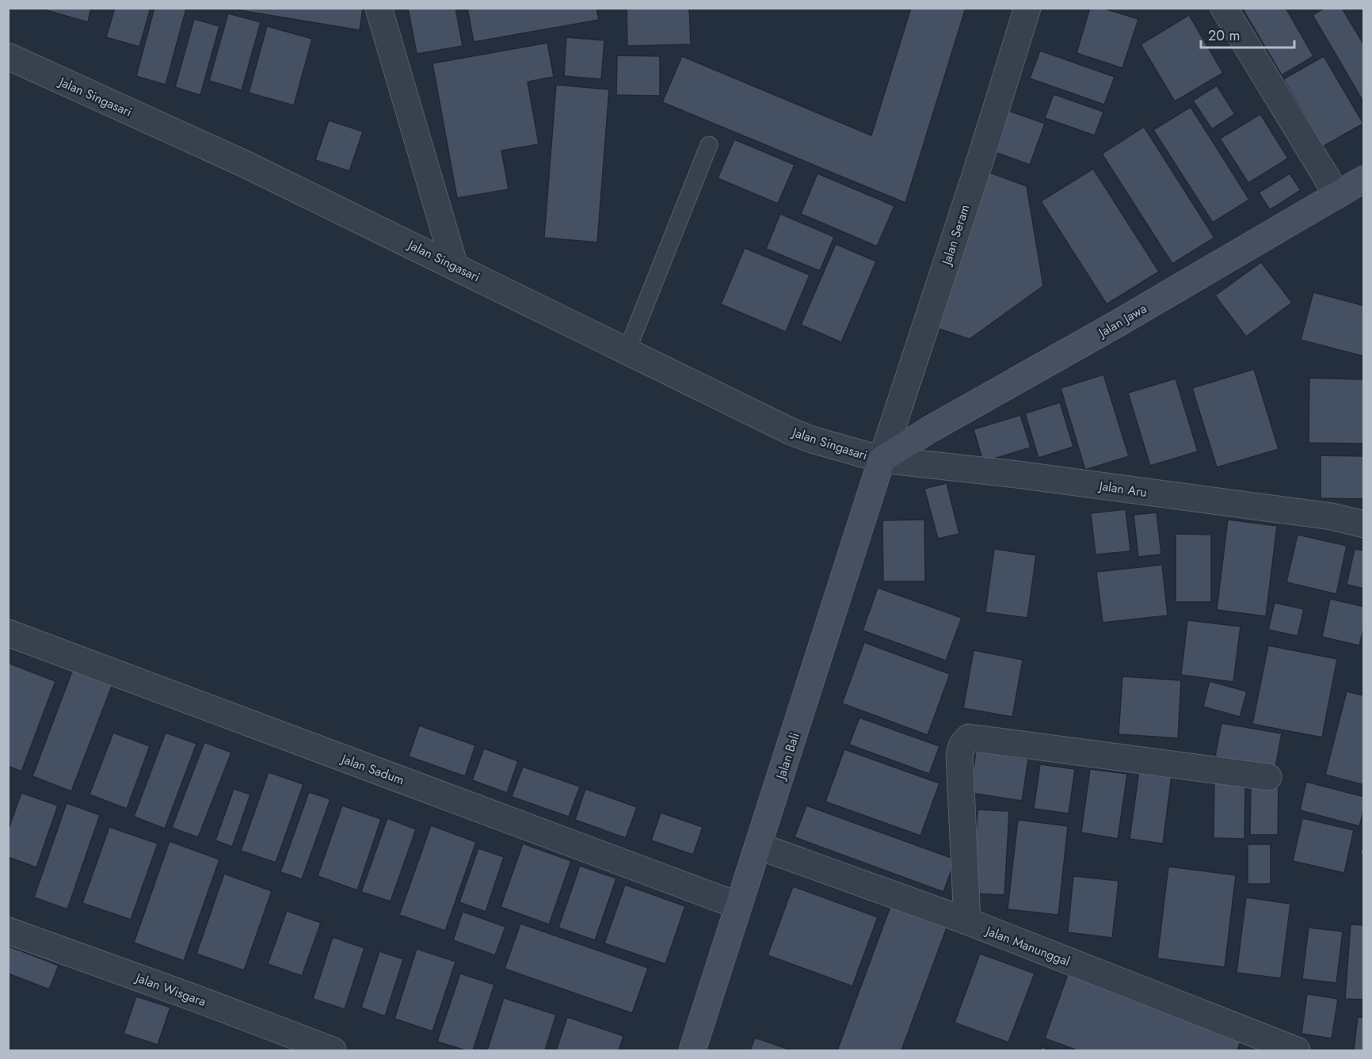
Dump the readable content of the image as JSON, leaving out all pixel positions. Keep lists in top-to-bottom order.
{
  "streets": {
    "street": [
      "Jalan Singasari",
      "Jalan Seram",
      "Jalan Jawa",
      "Jalan Aru",
      "Jalan Bali",
      "Jalan Sadum",
      "Jalan Manunggal",
      "Jalan Wisgara"
    ]
  },
  "crossings": [
    ["Jalan Singasari", "Jalan Seram"],
    ["Jalan Singasari", "Jalan Jawa"],
    ["Jalan Singasari", "Jalan Aru"],
    ["Jalan Singasari", "Jalan Bali"],
    ["Jalan Seram", "Jalan Jawa"],
    ["Jalan Seram", "Jalan Aru"],
    ["Jalan Seram", "Jalan Bali"],
    ["Jalan Jawa", "Jalan Aru"],
    ["Jalan Jawa", "Jalan Bali"],
    ["Jalan Aru", "Jalan Bali"],
    ["Jalan Bali", "Jalan Sadum"],
    ["Jalan Bali", "Jalan Manunggal"]
  ],
  "scale_bar": "20 m"
}
